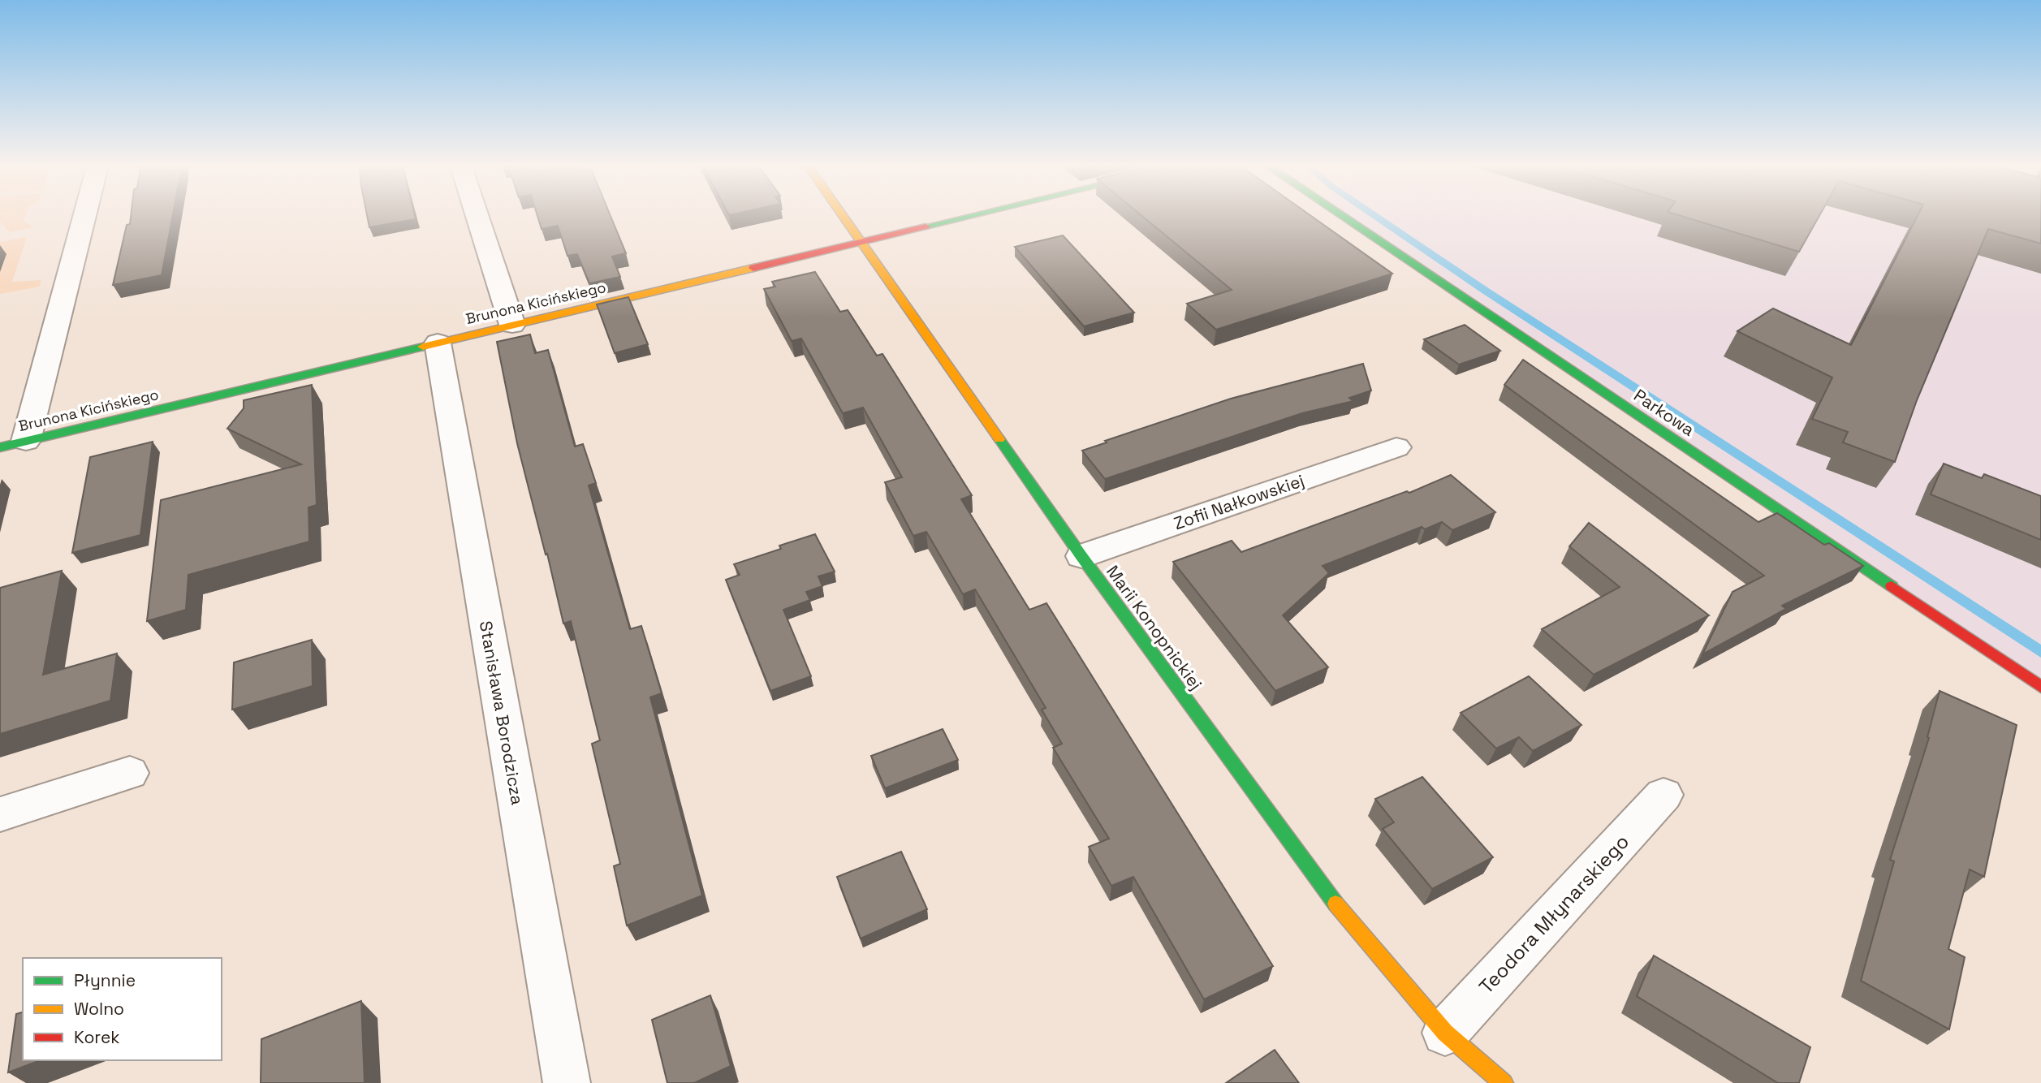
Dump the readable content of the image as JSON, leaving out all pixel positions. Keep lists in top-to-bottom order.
{
  "streets": {
    "street": [
      "Brunona Kicińskiego",
      "Parkowa",
      "Zofii Nałkowskiej",
      "Marii Konopnickiej",
      "Stanisława Borodzicza",
      "Teodora Młynarskiego"
    ]
  },
  "crossings": [
    ["Brunona Kicińskiego", "Marii Konopnickiej"],
    ["Brunona Kicińskiego", "Stanisława Borodzicza"],
    ["Zofii Nałkowskiej", "Marii Konopnickiej"],
    ["Marii Konopnickiej", "Teodora Młynarskiego"]
  ],
  "legend": ["Płynnie", "Wolno", "Korek"]
}
